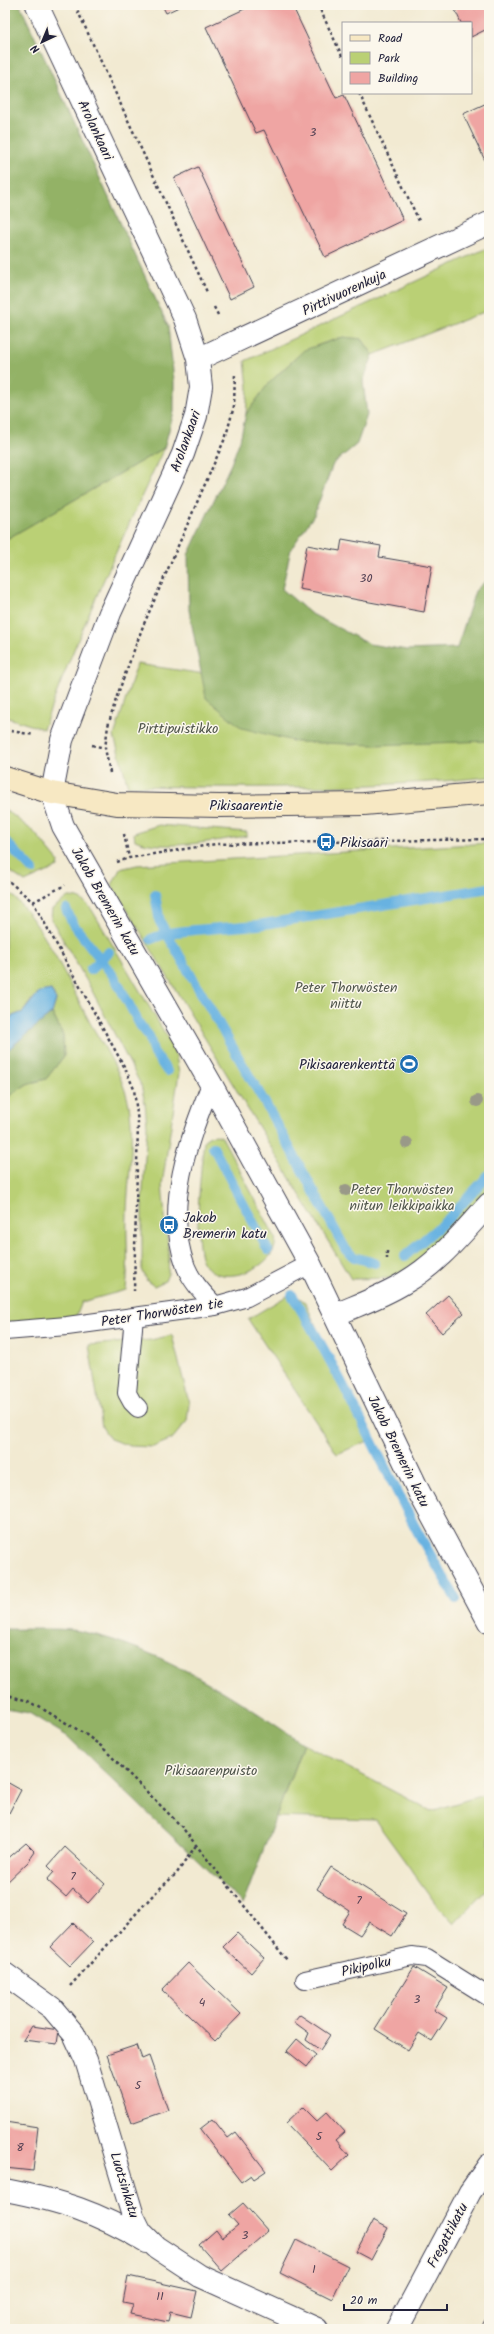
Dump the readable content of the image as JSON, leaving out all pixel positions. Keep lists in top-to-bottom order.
{
  "streets": {
    "street": [
      "Arolankaari",
      "Pirttivuorenkuja",
      "Pikisaarentie",
      "Jakob Bremerin katu",
      "Luotsinkatu",
      "Fregattikatu"
    ],
    "lane": ["Peter Thorwösten tie", "Pikipolku"]
  },
  "crossings": [
    ["Arolankaari", "Pirttivuorenkuja"],
    ["Arolankaari", "Pikisaarentie"],
    ["Arolankaari", "Jakob Bremerin katu"],
    ["Pikisaarentie", "Jakob Bremerin katu"],
    ["Jakob Bremerin katu", "Peter Thorwösten tie"]
  ],
  "parks": [
    "Pirttipuistikko",
    "Peter Thorwösten niittu",
    "Peter Thorwösten niitun leikkipaikka",
    "Pikisaarenpuisto"
  ],
  "places": {
    "bus stop": ["Pikisaari", "Jakob Bremerin katu"],
    "sports": ["Pikisaarenkenttä"]
  },
  "house_numbers": [
    "3",
    "30",
    "7",
    "7",
    "3",
    "4",
    "5",
    "5",
    "8",
    "3",
    "1",
    "11"
  ],
  "legend": ["Road", "Park", "Building"],
  "scale_bar": "20 m",
  "north": "bottom left"
}
